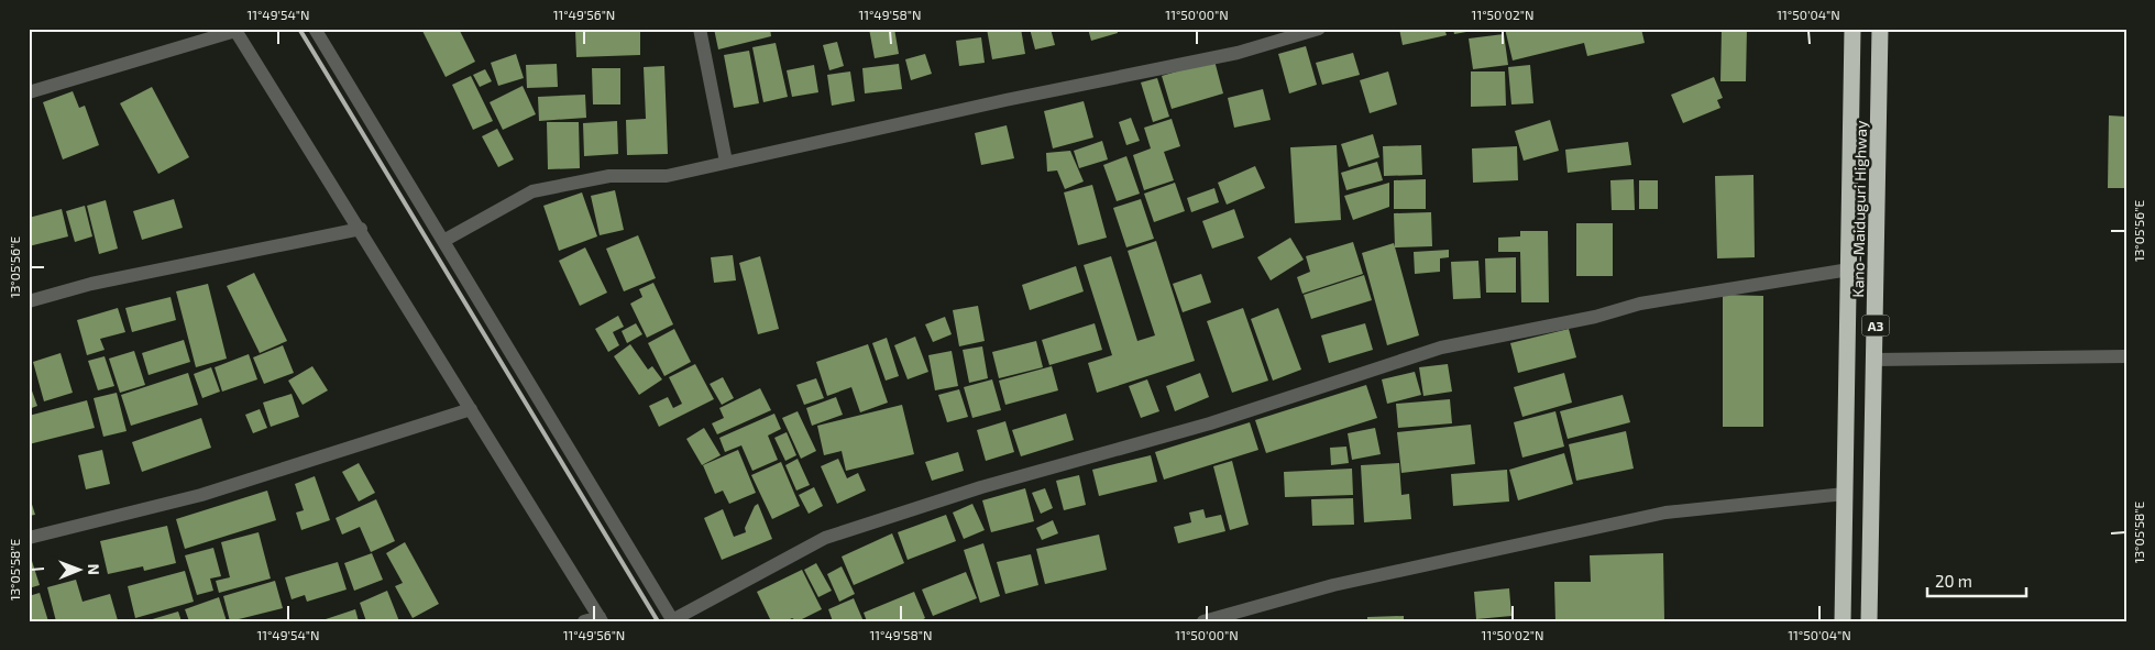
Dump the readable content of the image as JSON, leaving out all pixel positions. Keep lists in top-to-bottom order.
{
  "streets": {
    "highway": ["Kano-Maiduguri Highway", "A3"]
  },
  "scale_bar": "20 m",
  "north": "right",
  "coordinates": [
    "11°49'54\"N",
    "11°49'56\"N",
    "11°49'58\"N",
    "11°50'00\"N",
    "11°50'02\"N",
    "11°50'04\"N",
    "13°05'56\"E",
    "13°05'58\"E"
  ]
}
